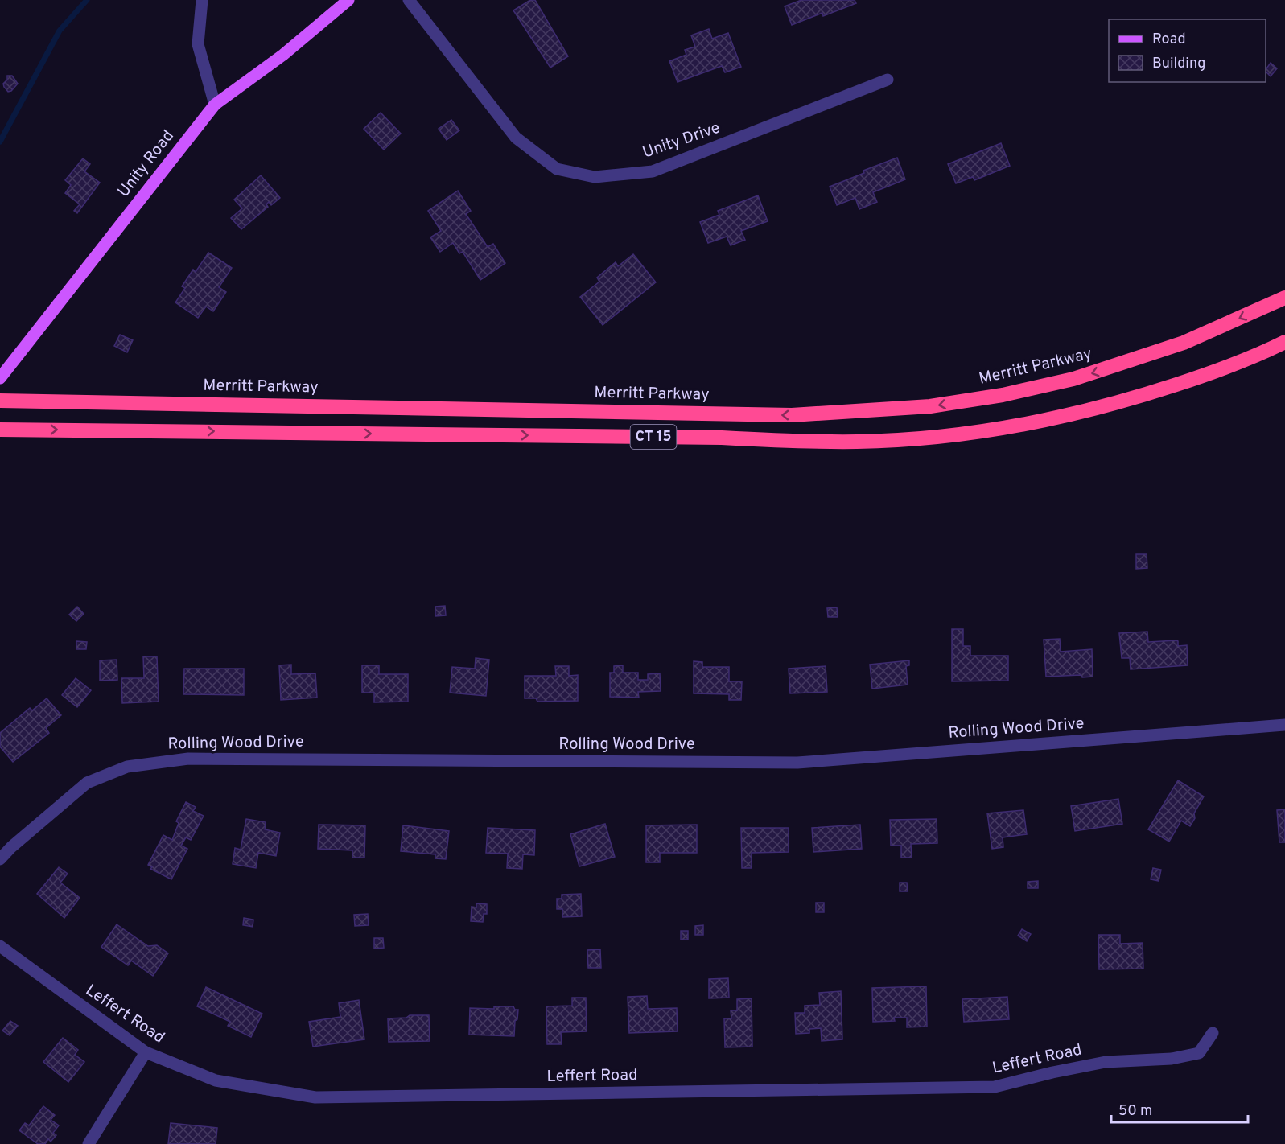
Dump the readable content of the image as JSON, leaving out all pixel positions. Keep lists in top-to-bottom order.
{
  "streets": {
    "highway": ["Merritt Parkway", "CT 15"],
    "main road": ["Unity Road"],
    "street": ["Unity Drive", "Rolling Wood Drive", "Leffert Road"]
  },
  "legend": ["Road", "Building"],
  "scale_bar": "50 m"
}
